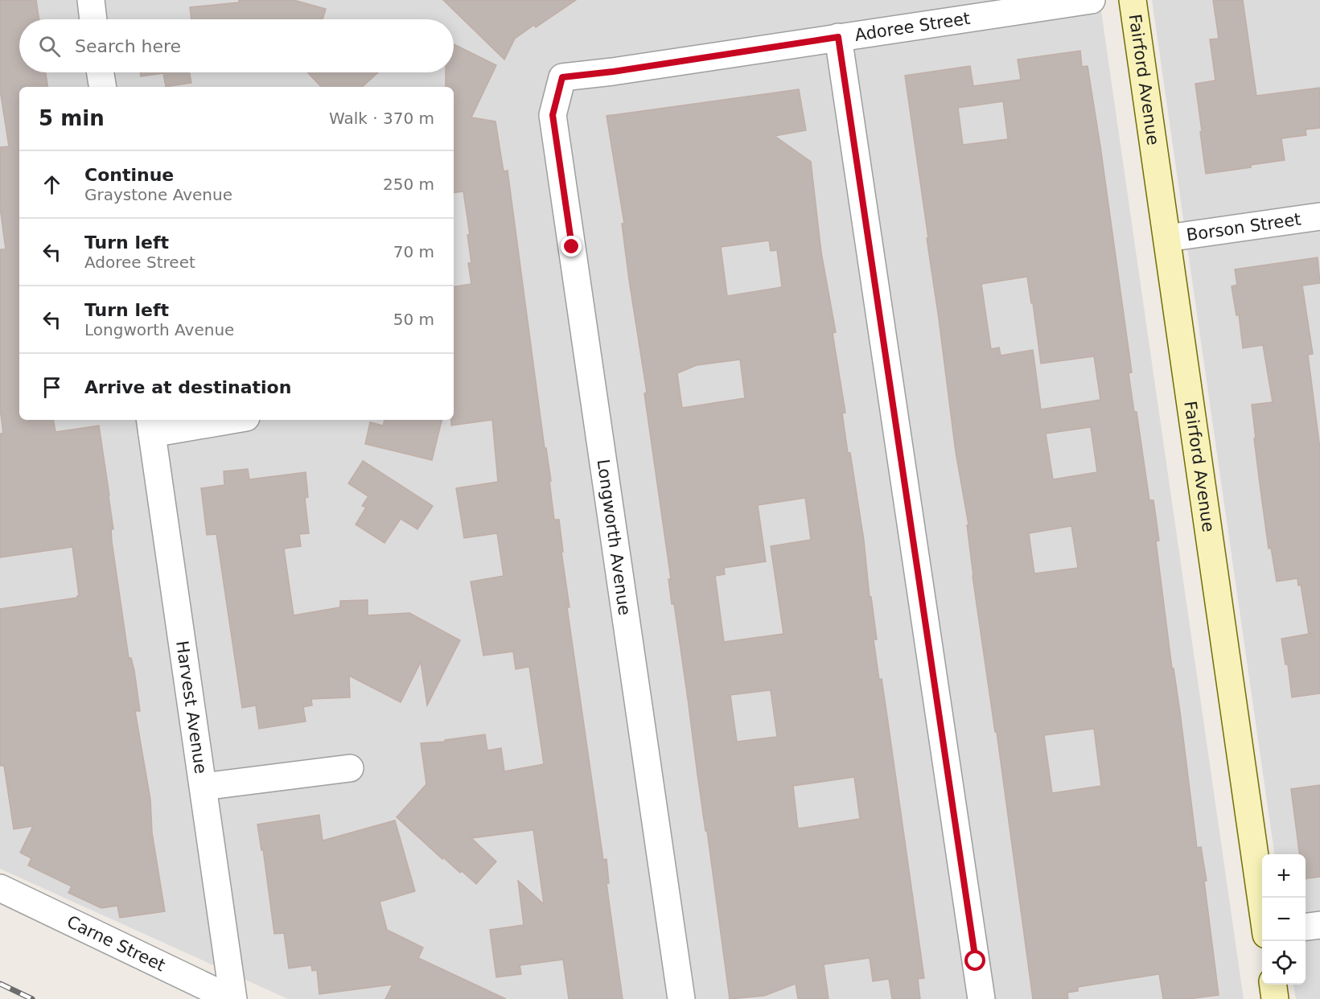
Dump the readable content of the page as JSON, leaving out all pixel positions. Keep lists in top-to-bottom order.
{
  "streets": {
    "street": [
      "Adoree Street",
      "Fairford Avenue",
      "Borson Street",
      "Longworth Avenue",
      "Harvest Avenue",
      "Carne Street"
    ]
  },
  "crossings": [
    ["Adoree Street", "Longworth Avenue"],
    ["Fairford Avenue", "Borson Street"],
    ["Harvest Avenue", "Carne Street"]
  ],
  "page": {
    "search": "Search here",
    "heading": ["5 min", "Walk · 370 m"],
    "list": [
      ["Continue", "Graystone Avenue", "250 m"],
      ["Turn left", "Adoree Street", "70 m"],
      ["Turn left", "Longworth Avenue", "50 m"],
      "Arrive at destination"
    ],
    "map_buttons": ["+", "−"]
  }
}
